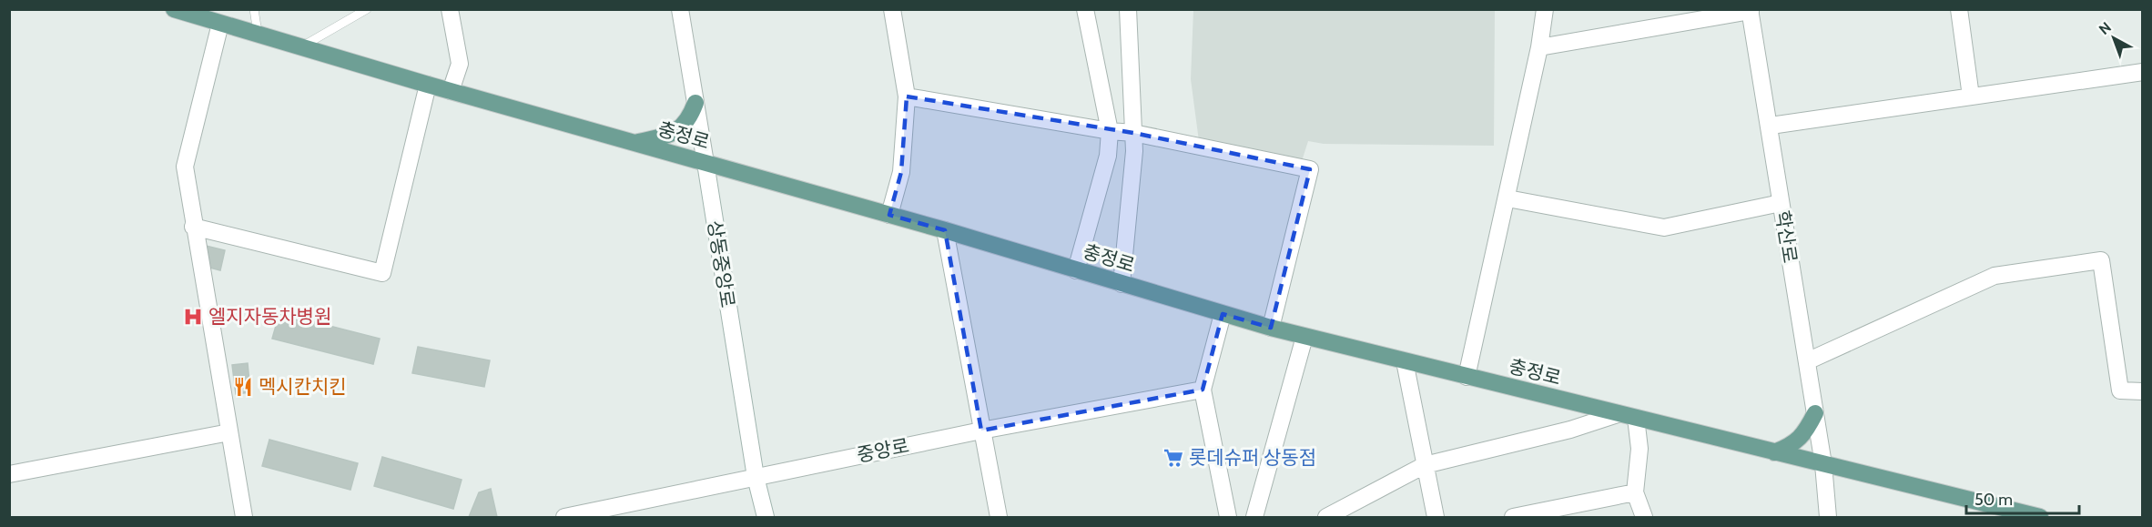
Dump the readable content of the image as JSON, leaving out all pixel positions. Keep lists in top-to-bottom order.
{
  "streets": {
    "main road": ["충정로"],
    "street": ["학산로", "상동중앙로", "중앙로"]
  },
  "crossings": [
    ["충정로", "학산로"],
    ["충정로", "상동중앙로"],
    ["상동중앙로", "중앙로"]
  ],
  "places": {
    "hospital": ["엘지자동차병원"],
    "restaurant": ["멕시칸치킨"],
    "supermarket": ["롯데슈퍼 상동점"]
  },
  "scale_bar": "50 m",
  "north": "top left"
}
